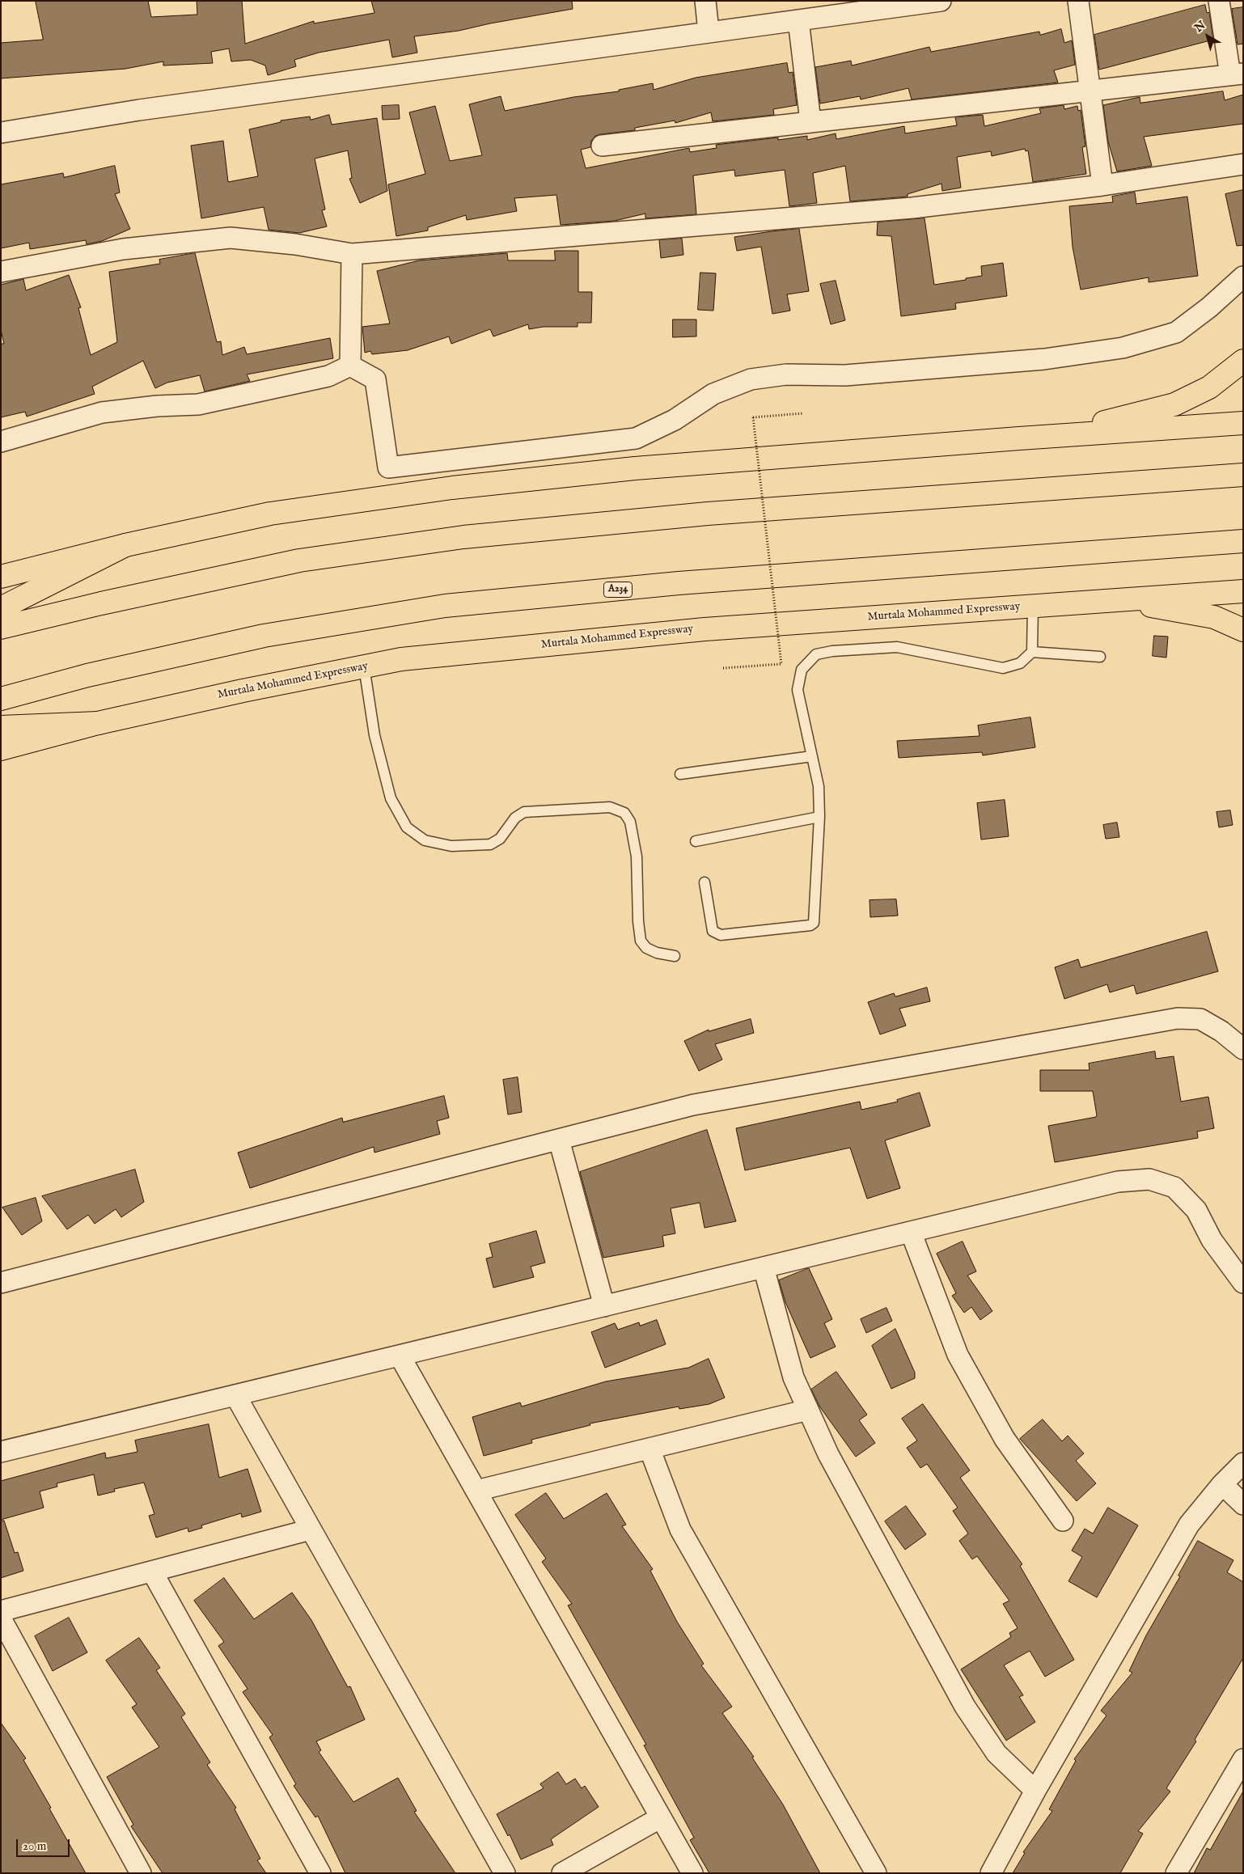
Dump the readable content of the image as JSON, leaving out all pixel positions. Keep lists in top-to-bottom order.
{
  "streets": {
    "highway": ["A234", "Murtala Mohammed Expressway"]
  },
  "scale_bar": "20 m",
  "north": "top left"
}
